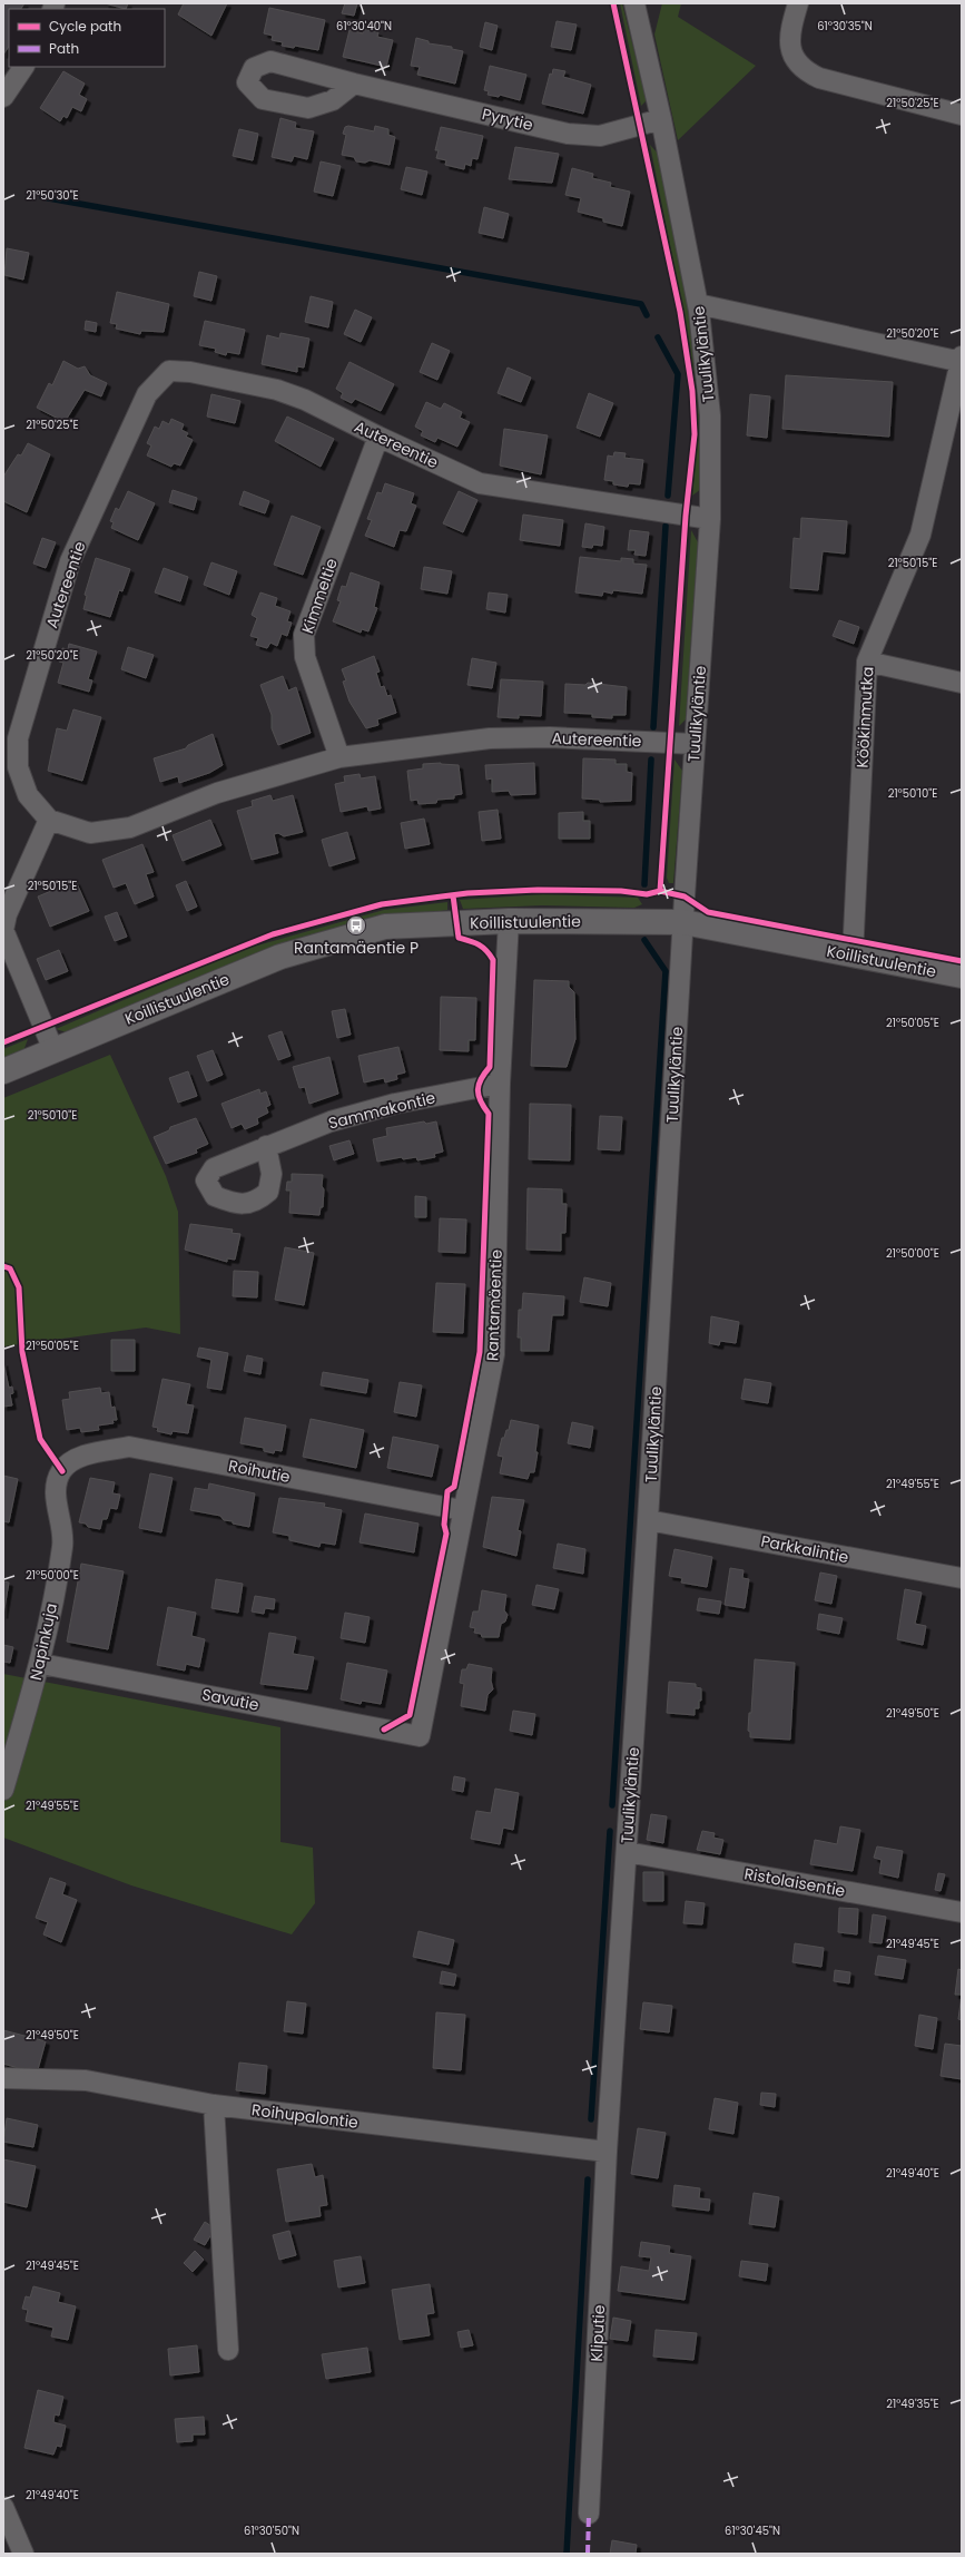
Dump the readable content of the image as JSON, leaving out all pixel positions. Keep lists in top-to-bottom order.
{
  "streets": {
    "street": [
      "Pyrytie",
      "Tuulikyläntie",
      "Autereentie",
      "Kimmeltie",
      "Köökinmutka",
      "Koillistuulentie",
      "Sammakontie",
      "Rantamäentie",
      "Roihutie",
      "Parkkalintie",
      "Napinkuja",
      "Savutie",
      "Ristolaisentie",
      "Roihupalontie",
      "Kliputie"
    ]
  },
  "crossings": [
    ["Pyrytie", "Tuulikyläntie"],
    ["Tuulikyläntie", "Autereentie"],
    ["Tuulikyläntie", "Koillistuulentie"],
    ["Tuulikyläntie", "Parkkalintie"],
    ["Tuulikyläntie", "Ristolaisentie"],
    ["Tuulikyläntie", "Roihupalontie"],
    ["Tuulikyläntie", "Kliputie"],
    ["Autereentie", "Kimmeltie"],
    ["Köökinmutka", "Koillistuulentie"],
    ["Koillistuulentie", "Rantamäentie"],
    ["Sammakontie", "Rantamäentie"],
    ["Rantamäentie", "Roihutie"],
    ["Rantamäentie", "Savutie"],
    ["Roihutie", "Napinkuja"],
    ["Napinkuja", "Savutie"],
    ["Roihupalontie", "Kliputie"]
  ],
  "places": {
    "bus stop": ["Rantamäentie P"]
  },
  "legend": ["Cycle path", "Path"],
  "coordinates": [
    "61°30'40\"N",
    "61°30'35\"N",
    "21°50'25\"E",
    "21°50'30\"E",
    "21°50'20\"E",
    "21°50'15\"E",
    "21°50'10\"E",
    "21°50'05\"E",
    "21°50'00\"E",
    "21°49'55\"E",
    "21°49'50\"E",
    "21°49'45\"E",
    "21°49'40\"E",
    "21°49'35\"E",
    "61°30'50\"N",
    "61°30'45\"N"
  ]
}
